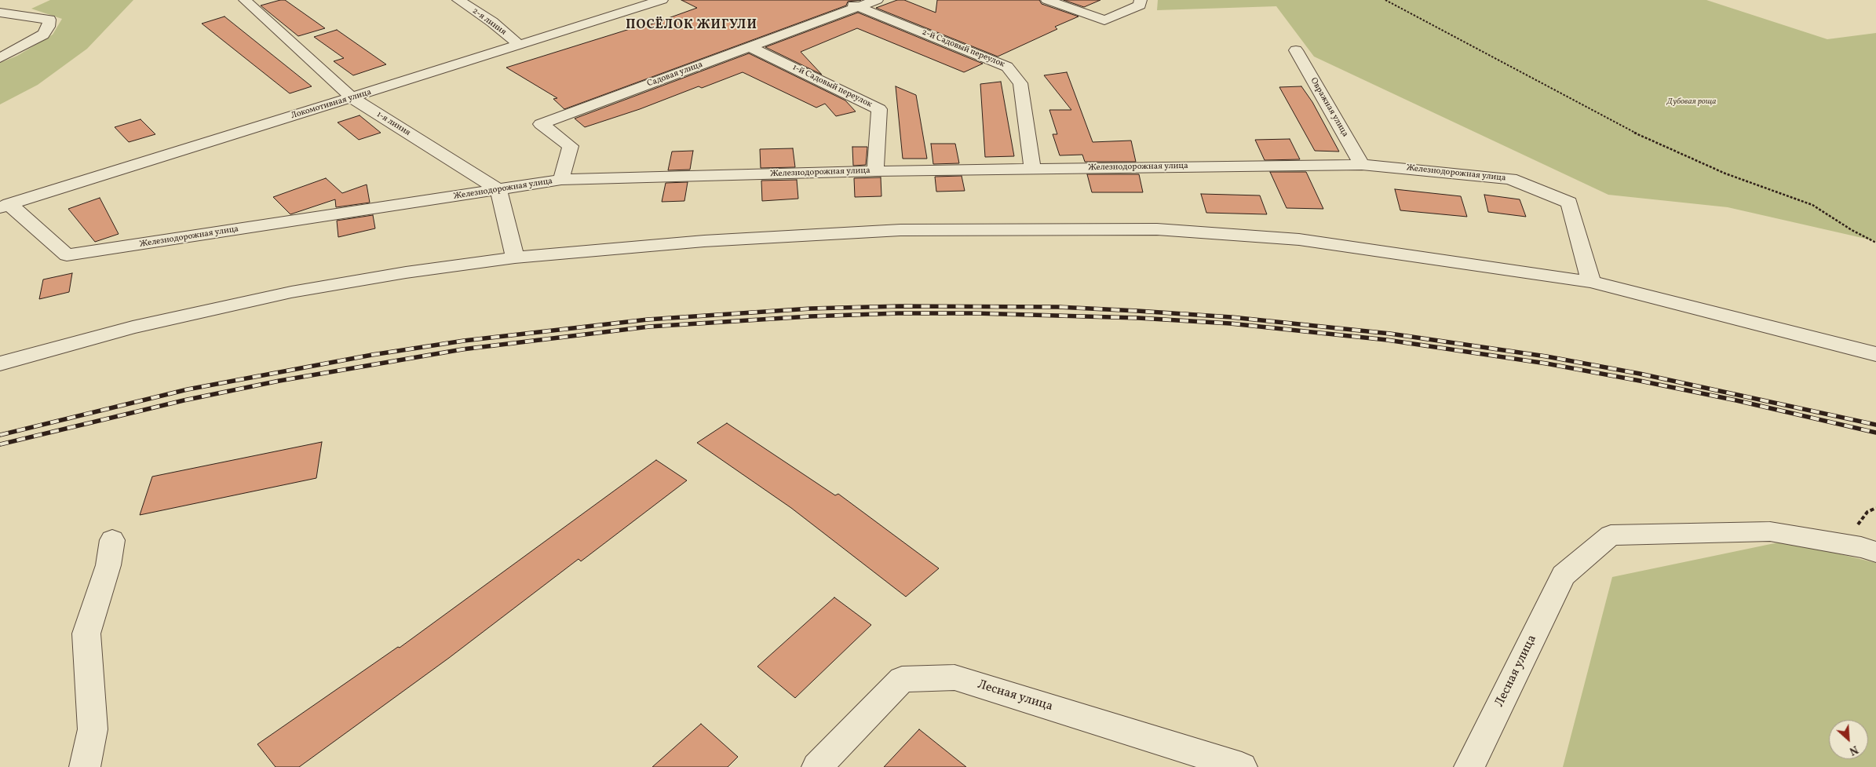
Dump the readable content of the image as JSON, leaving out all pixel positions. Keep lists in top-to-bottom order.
{
  "streets": {
    "street": [
      "2-я линия",
      "2-й Садовый переулок",
      "Садовая улица",
      "1-й Садовый переулок",
      "Локомотивная улица",
      "Овражная улица",
      "1-я линия",
      "Железнодорожная улица",
      "Лесная улица"
    ]
  },
  "crossings": [
    ["2-я линия", "Локомотивная улица"],
    ["2-й Садовый переулок", "Садовая улица"],
    ["2-й Садовый переулок", "Железнодорожная улица"],
    ["Садовая улица", "1-й Садовый переулок"],
    ["Садовая улица", "Железнодорожная улица"],
    ["1-й Садовый переулок", "Железнодорожная улица"],
    ["Локомотивная улица", "1-я линия"],
    ["Локомотивная улица", "Железнодорожная улица"],
    ["Овражная улица", "Железнодорожная улица"],
    ["1-я линия", "Железнодорожная улица"]
  ],
  "districts": ["ПОСЁЛОК ЖИГУЛИ"],
  "parks": ["Дубовая роща"],
  "north": "bottom right"
}
